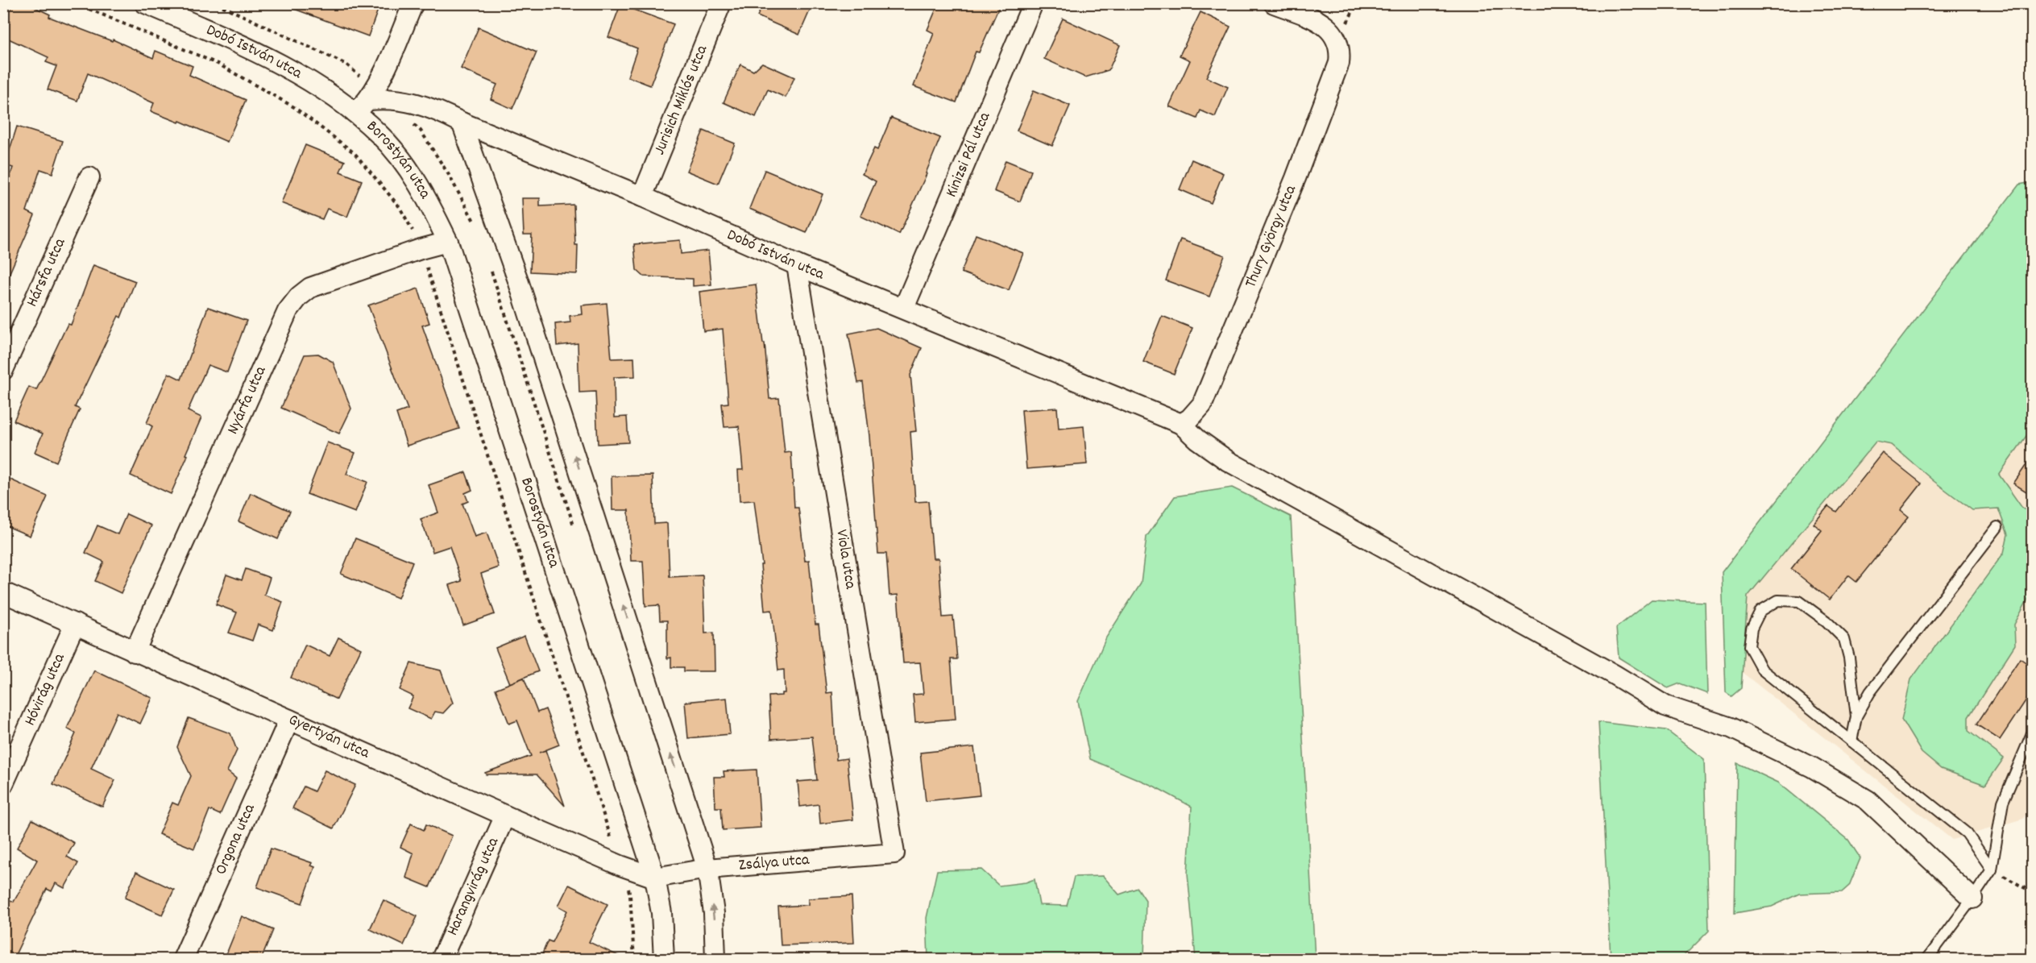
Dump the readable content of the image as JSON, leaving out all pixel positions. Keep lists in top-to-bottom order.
{
  "streets": {
    "street": [
      "Dobó István utca",
      "Jurisich Miklós utca",
      "Kinizsi Pál utca",
      "Borostyán utca",
      "Thury György utca",
      "Hársfa utca",
      "Nyárfa utca",
      "Viola utca",
      "Hóvirág utca",
      "Gyertyán utca",
      "Orgona utca",
      "Zsálya utca",
      "Harangvirág utca"
    ]
  },
  "crossings": [
    ["Dobó István utca", "Jurisich Miklós utca"],
    ["Dobó István utca", "Kinizsi Pál utca"],
    ["Dobó István utca", "Borostyán utca"],
    ["Dobó István utca", "Thury György utca"],
    ["Dobó István utca", "Viola utca"],
    ["Borostyán utca", "Nyárfa utca"],
    ["Borostyán utca", "Gyertyán utca"],
    ["Borostyán utca", "Zsálya utca"],
    ["Nyárfa utca", "Gyertyán utca"],
    ["Viola utca", "Zsálya utca"],
    ["Hóvirág utca", "Gyertyán utca"],
    ["Gyertyán utca", "Orgona utca"],
    ["Gyertyán utca", "Zsálya utca"],
    ["Gyertyán utca", "Harangvirág utca"]
  ]
}
